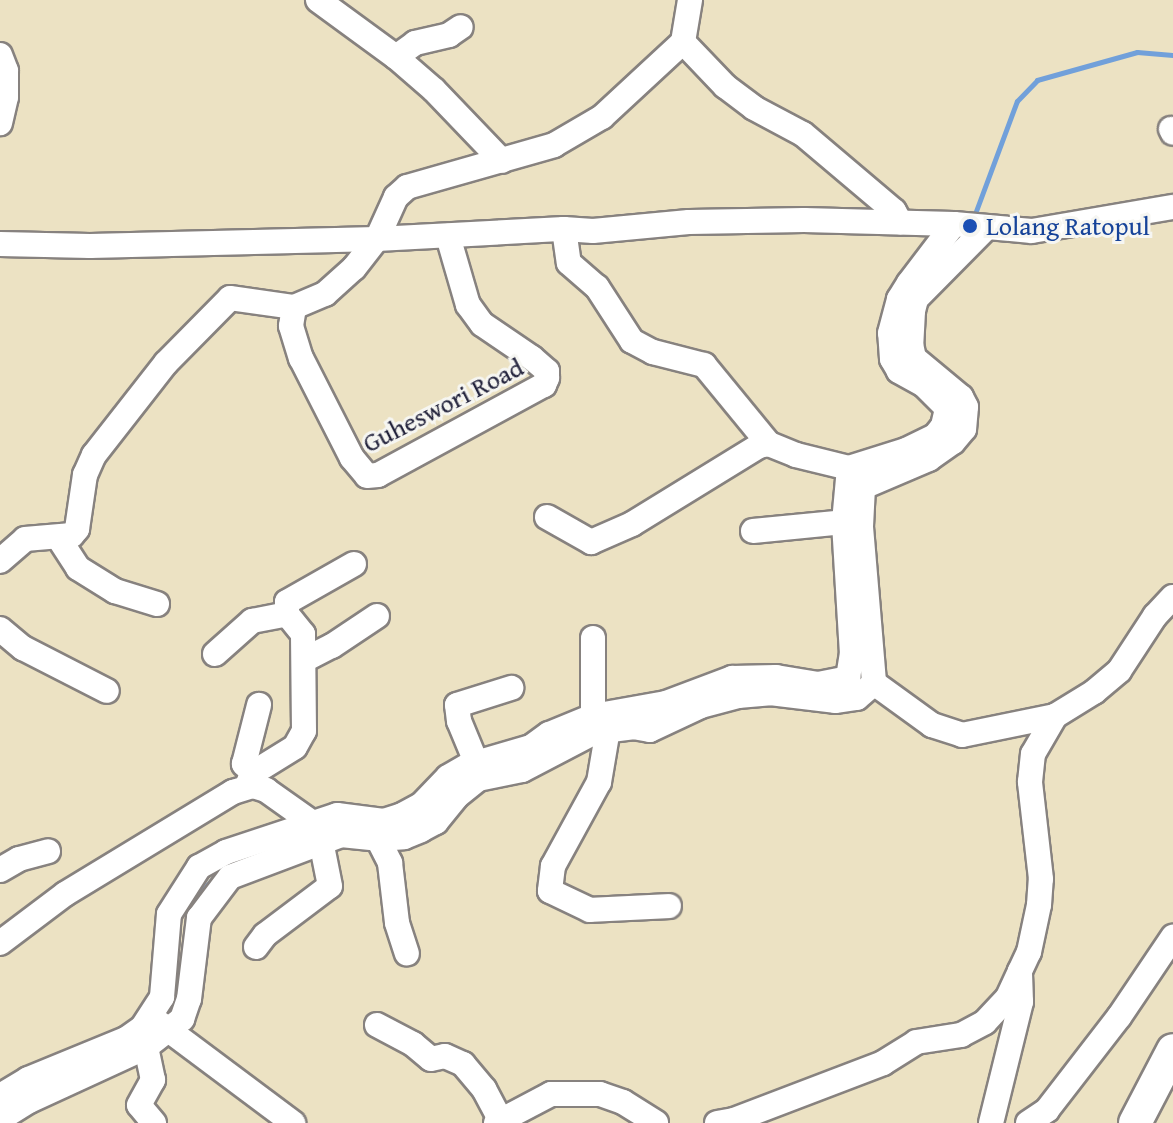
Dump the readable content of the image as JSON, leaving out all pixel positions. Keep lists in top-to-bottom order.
{
  "streets": {
    "street": ["Guheswori Road"]
  },
  "places": ["Lolang Ratopul"]
}
